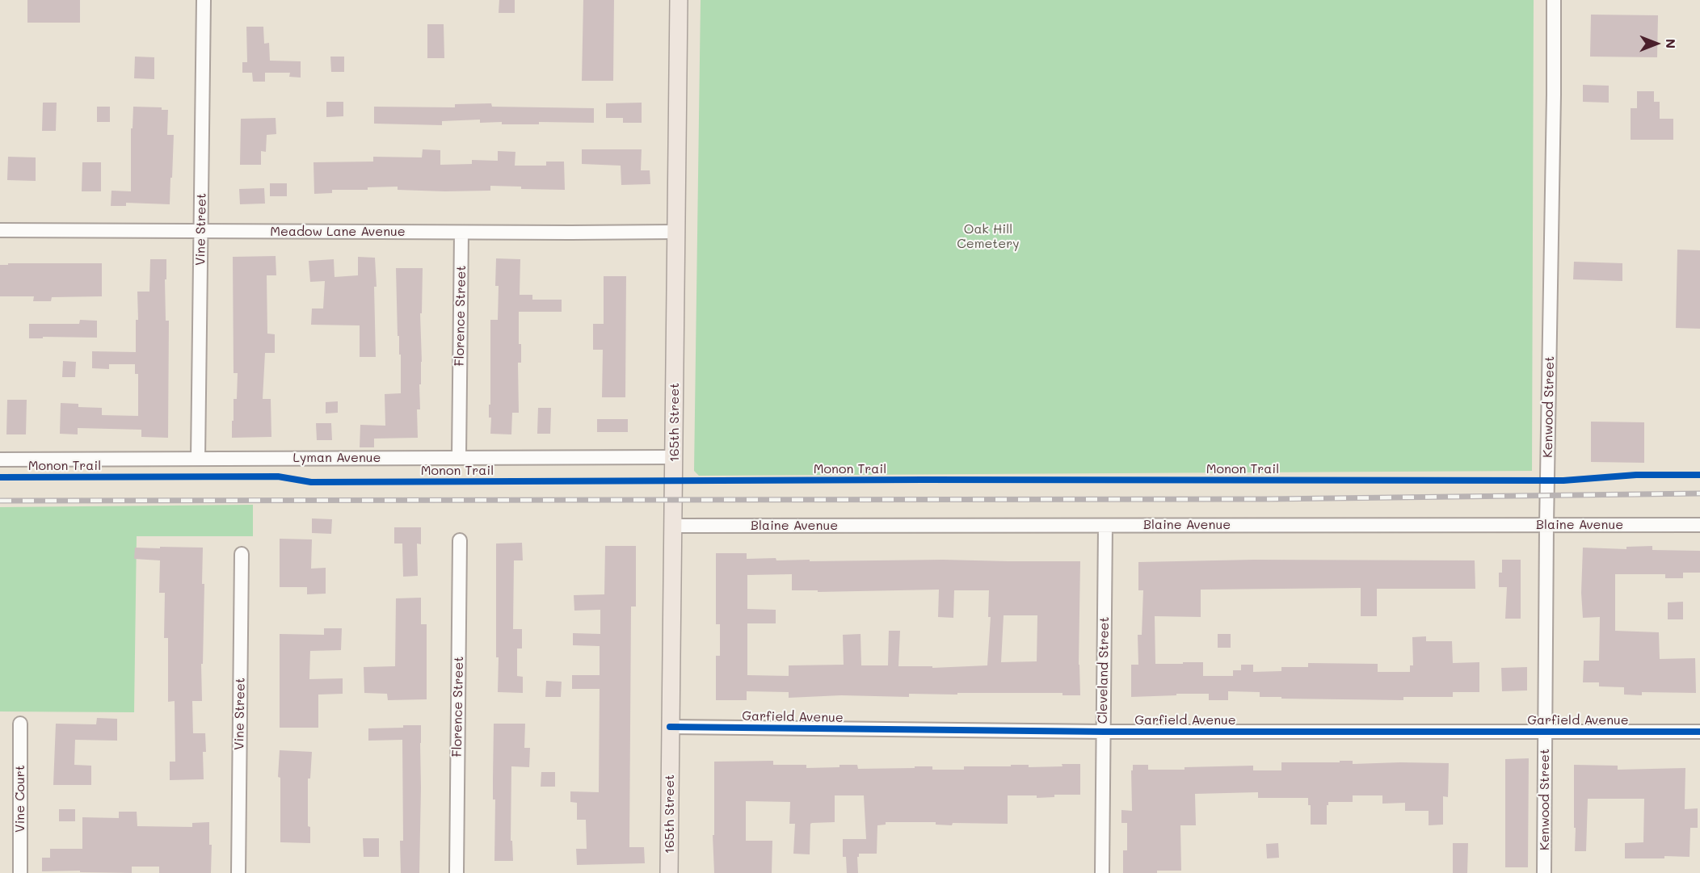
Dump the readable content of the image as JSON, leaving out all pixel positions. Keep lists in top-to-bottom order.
{
  "streets": {
    "main road": ["165th Street"],
    "street": [
      "Vine Street",
      "Meadow Lane Avenue",
      "Florence Street",
      "Kenwood Street",
      "Lyman Avenue",
      "Blaine Avenue",
      "Cleveland Street",
      "Garfield Avenue",
      "Vine Court"
    ],
    "cycle path": ["Monon Trail"]
  },
  "crossings": [
    ["Vine Street", "Meadow Lane Avenue"],
    ["Vine Street", "Lyman Avenue"],
    ["Meadow Lane Avenue", "Florence Street"],
    ["Meadow Lane Avenue", "165th Street"],
    ["Florence Street", "Lyman Avenue"],
    ["Kenwood Street", "Blaine Avenue"],
    ["Kenwood Street", "Garfield Avenue"],
    ["165th Street", "Lyman Avenue"],
    ["165th Street", "Blaine Avenue"],
    ["165th Street", "Garfield Avenue"],
    ["Blaine Avenue", "Cleveland Street"],
    ["Cleveland Street", "Garfield Avenue"]
  ],
  "parks": ["Oak Hill Cemetery"],
  "north": "right"
}
